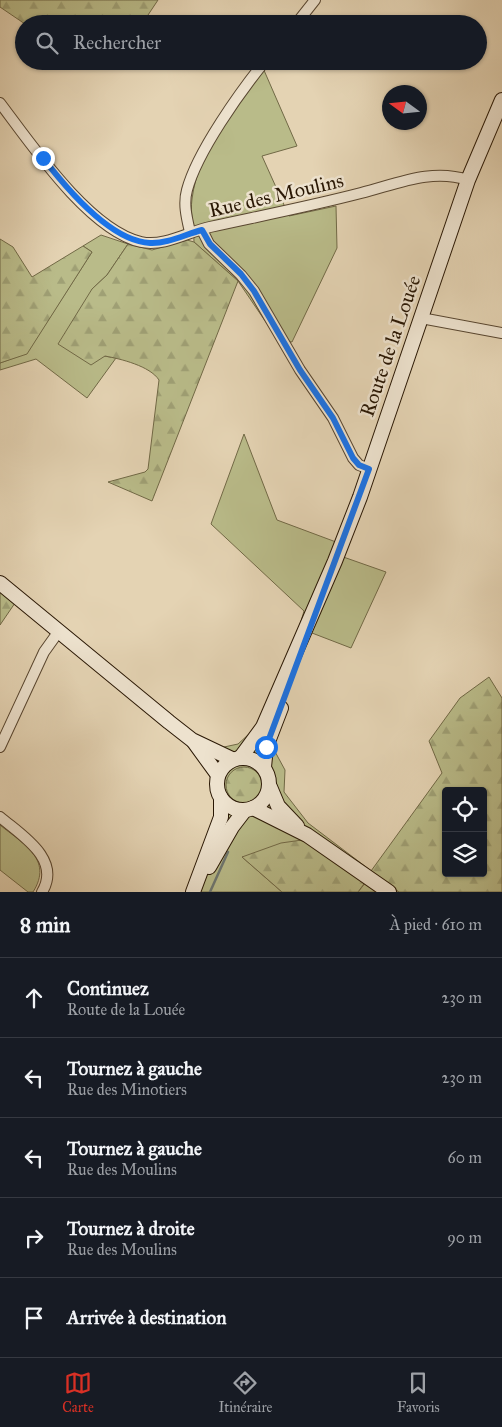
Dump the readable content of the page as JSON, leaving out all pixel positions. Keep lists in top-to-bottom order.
{
  "streets": {
    "main road": ["Route de la Louée"],
    "street": ["Rue des Moulins"]
  },
  "crossings": [
    ["Rue des Moulins", "Route de la Louée"]
  ],
  "north": "left",
  "page": {
    "search": "Rechercher",
    "heading": ["8 min", "À pied · 610 m"],
    "list": [
      ["Continuez", "Route de la Louée", "230 m"],
      ["Tournez à gauche", "Rue des Minotiers", "230 m"],
      ["Tournez à gauche", "Rue des Moulins", "60 m"],
      ["Tournez à droite", "Rue des Moulins", "90 m"],
      "Arrivée à destination"
    ],
    "nav": ["Carte", "Itinéraire", "Favoris"]
  }
}
